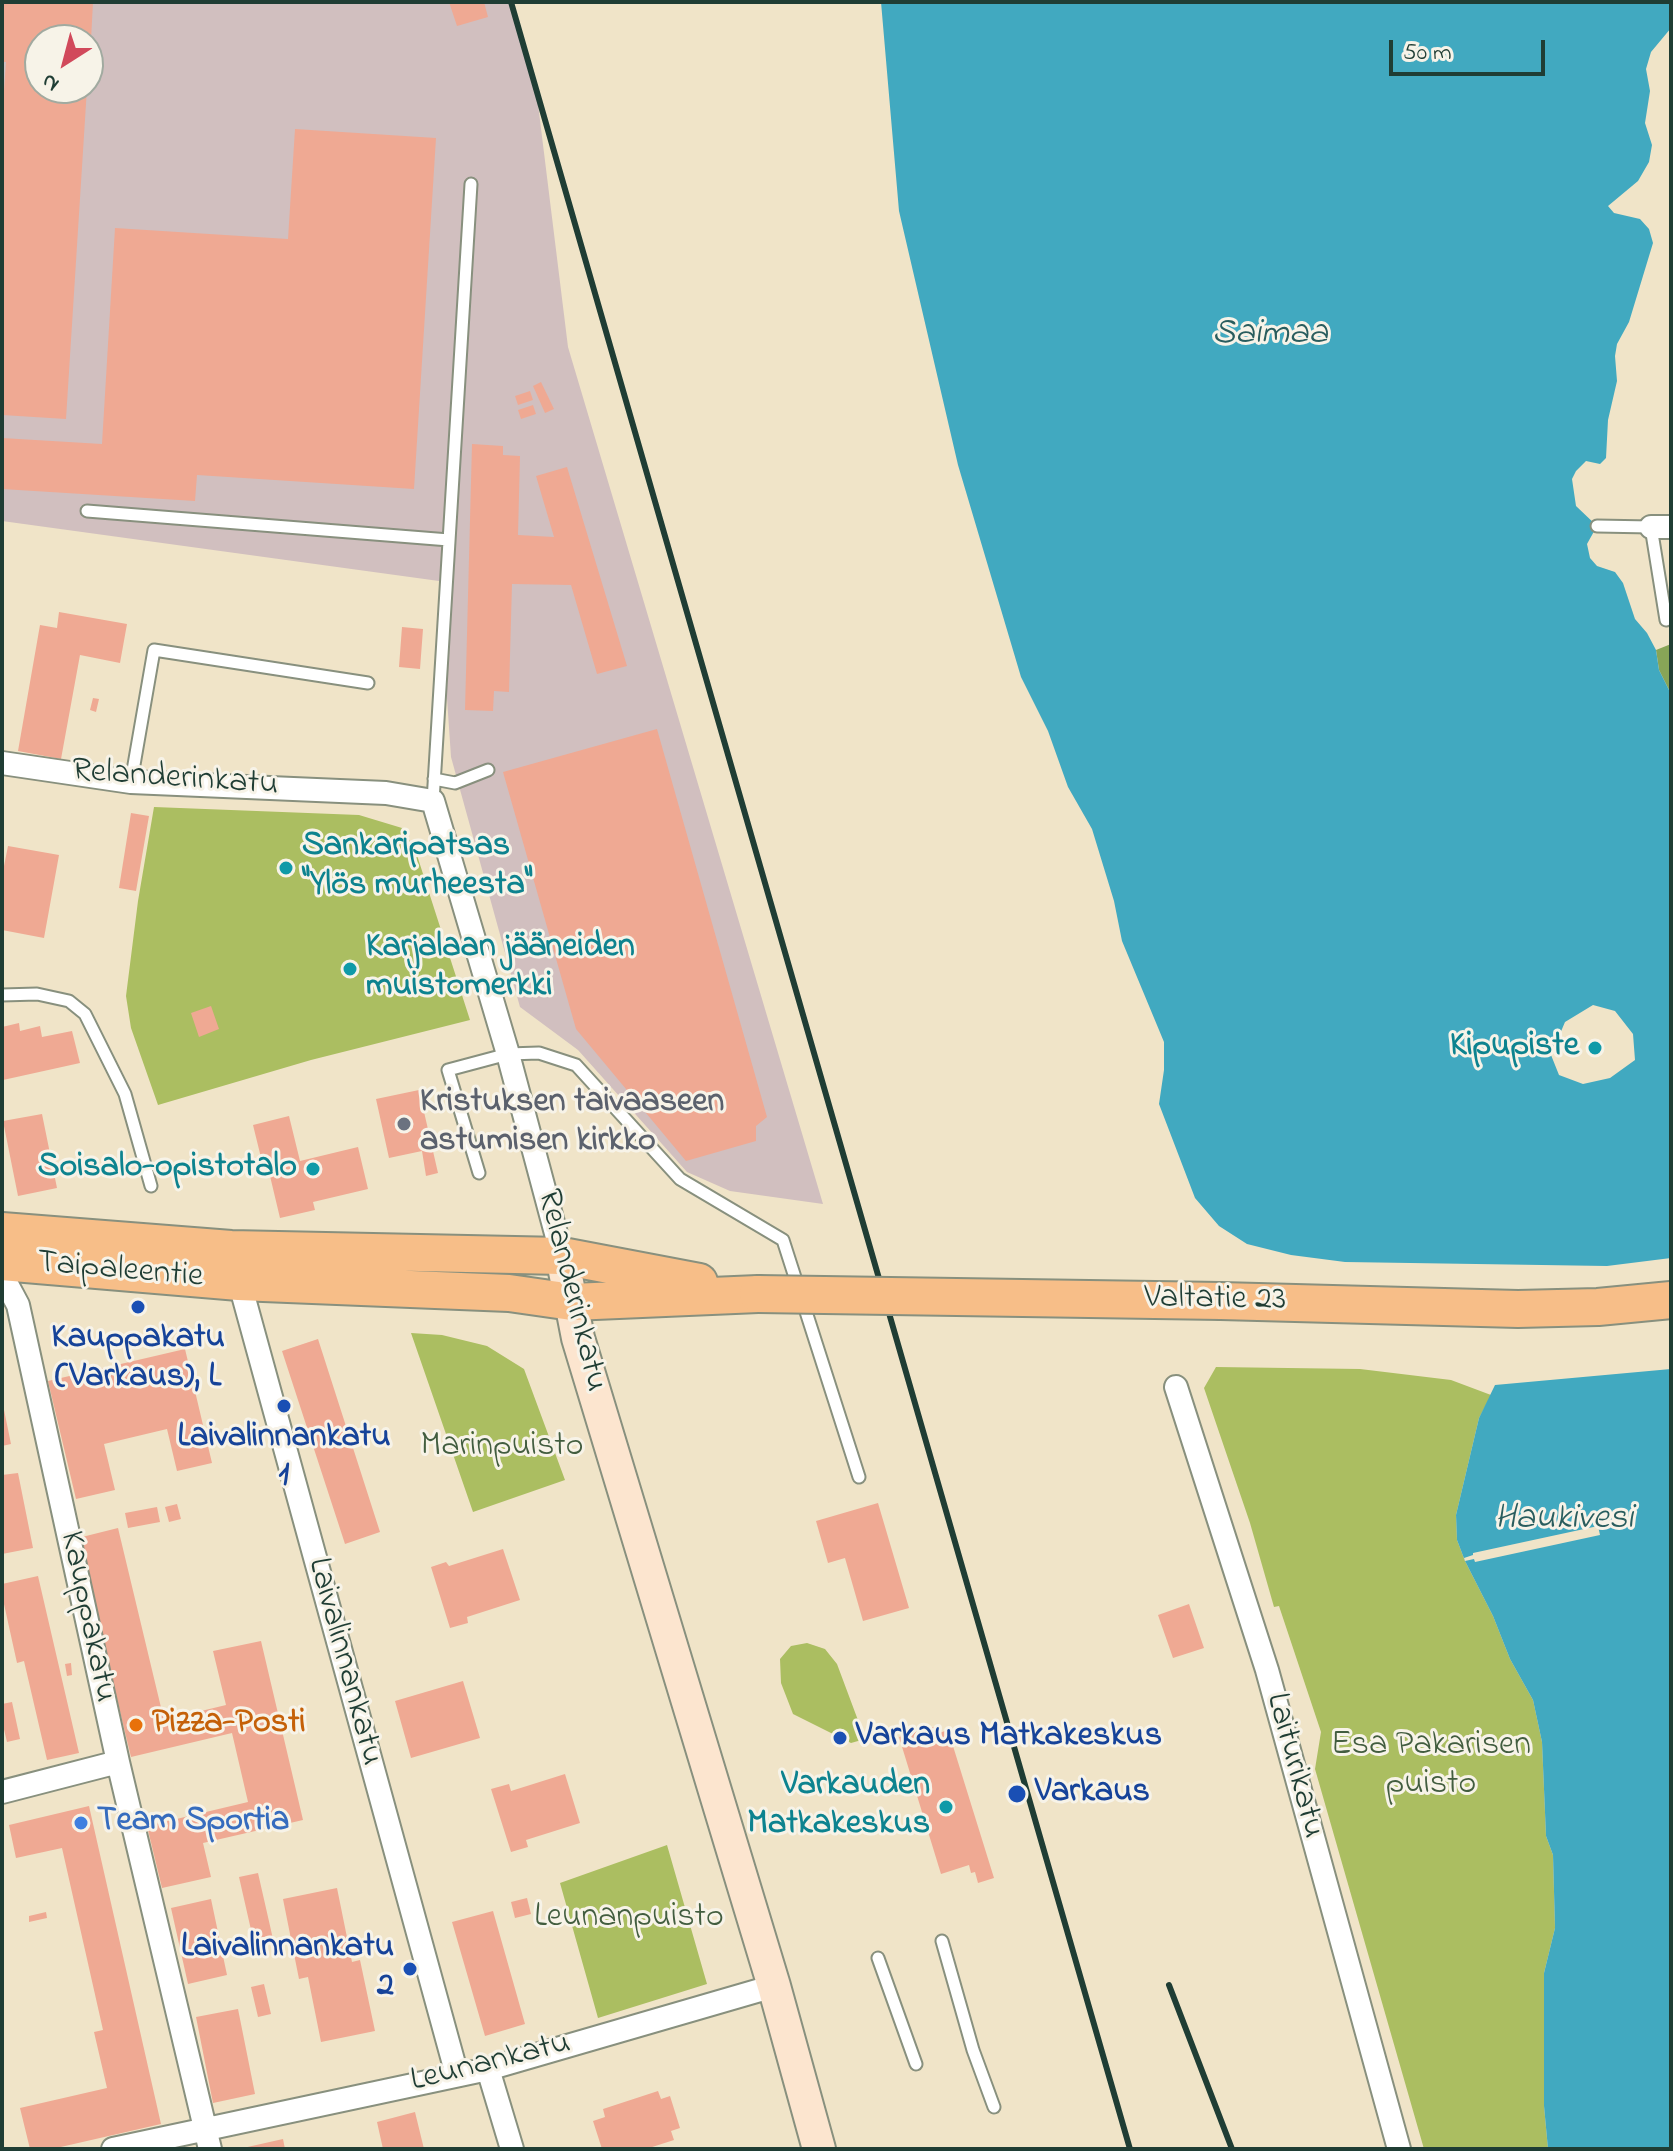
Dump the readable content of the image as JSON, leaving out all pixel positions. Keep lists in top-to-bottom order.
{
  "streets": {
    "highway": ["Taipaleentie", "Valtatie 23"],
    "main road": ["Relanderinkatu"],
    "street": [
      "Kauppakatu",
      "Laivalinnankatu",
      "Laiturikatu",
      "Leunankatu"
    ]
  },
  "crossings": [
    ["Relanderinkatu", "Valtatie 23"],
    ["Relanderinkatu", "Leunankatu"],
    ["Taipaleentie", "Valtatie 23"],
    ["Taipaleentie", "Laivalinnankatu"],
    ["Valtatie 23", "Laivalinnankatu"],
    ["Kauppakatu", "Leunankatu"],
    ["Laivalinnankatu", "Leunankatu"]
  ],
  "water": ["Saimaa", "Haukivesi"],
  "parks": ["Marinpuisto", "Esa Pakarisen puisto", "Leunanpuisto"],
  "places": [
    "Sankaripatsas \"Ylös murheesta\"",
    "Karjalaan jääneiden muistomerkki",
    "Kipupiste",
    "Kristuksen taivaaseen astumisen kirkko",
    "Soisalo-opistotalo",
    "Kauppakatu (Varkaus), L",
    "Laivalinnankatu 1",
    "Pizza-Posti",
    "Varkaus Matkakeskus",
    "Varkaus",
    "Varkauden Matkakeskus",
    "Team Sportia",
    "Laivalinnankatu 2"
  ],
  "scale_bar": "50 m",
  "north": "bottom left"
}
